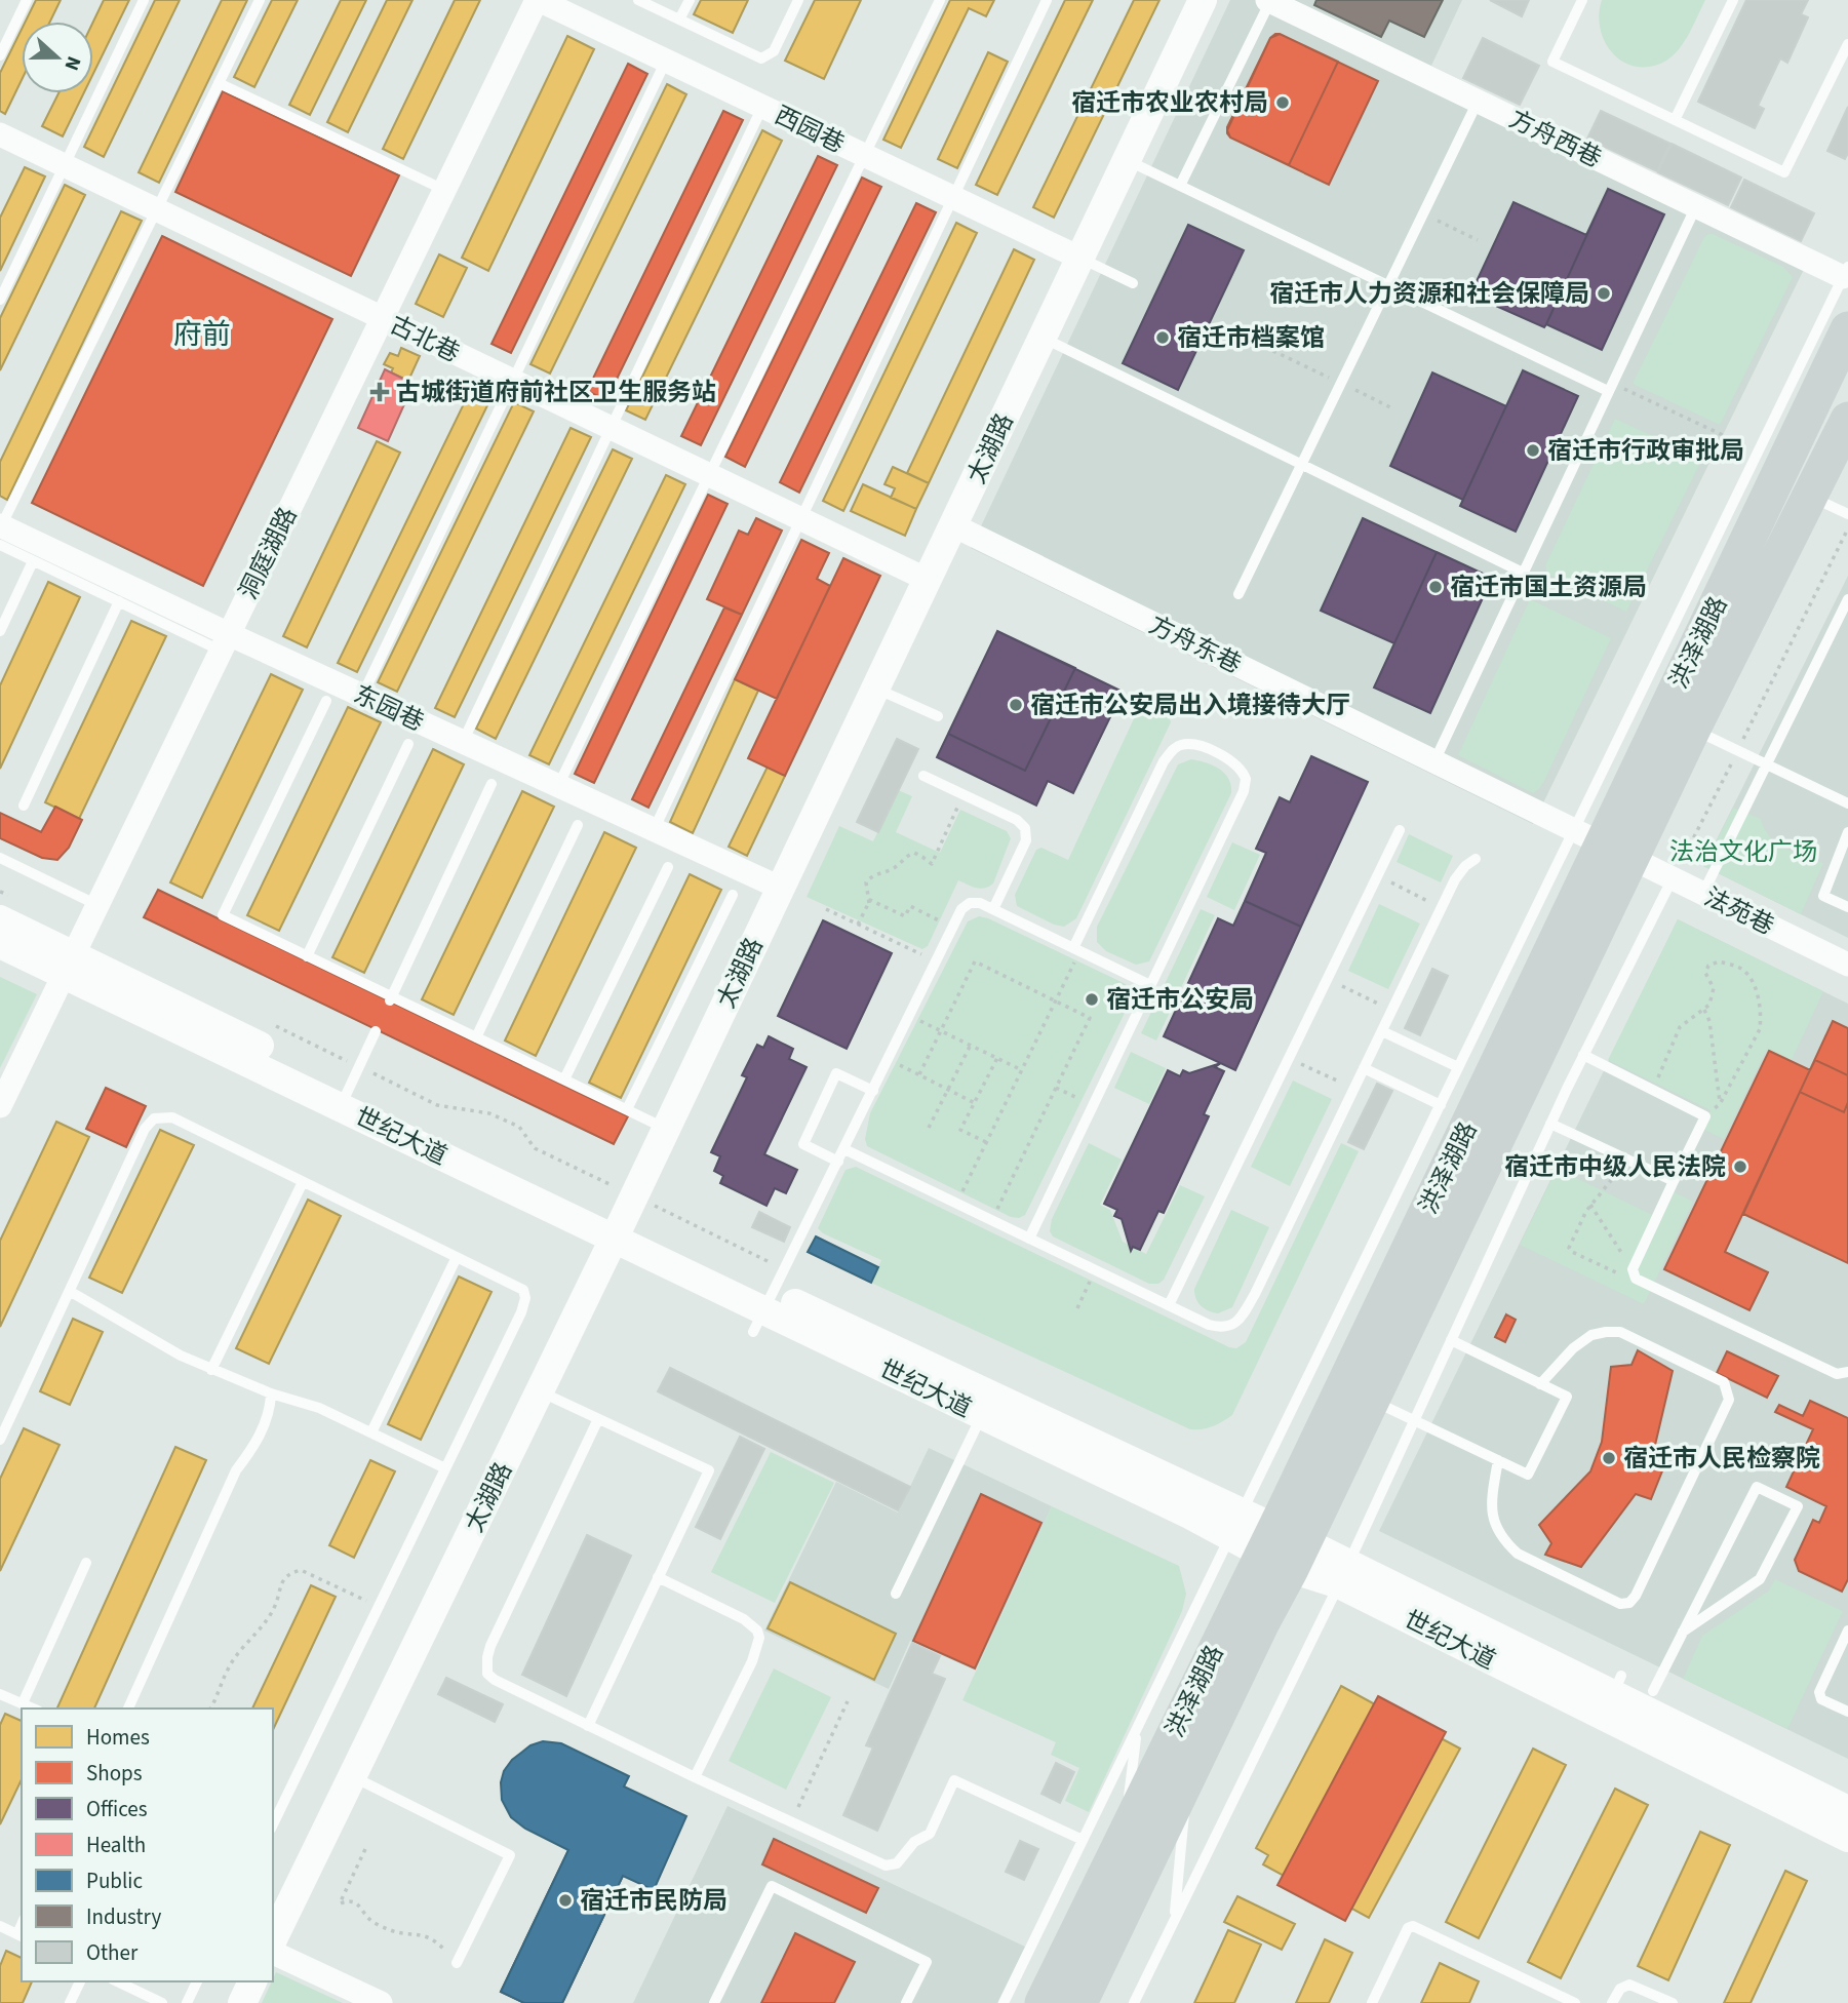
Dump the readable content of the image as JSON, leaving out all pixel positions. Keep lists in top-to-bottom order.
{
  "streets": {
    "main road": ["洪泽湖路"],
    "street": [
      "西园巷",
      "方舟西巷",
      "古北巷",
      "太湖路",
      "洞庭湖路",
      "方舟东巷",
      "东园巷",
      "法苑巷",
      "世纪大道"
    ]
  },
  "crossings": [
    ["西园巷", "太湖路"],
    ["西园巷", "洞庭湖路"],
    ["古北巷", "太湖路"],
    ["古北巷", "洞庭湖路"],
    ["太湖路", "方舟东巷"],
    ["太湖路", "东园巷"],
    ["太湖路", "世纪大道"],
    ["洞庭湖路", "东园巷"],
    ["洞庭湖路", "世纪大道"],
    ["洪泽湖路", "方舟东巷"],
    ["洪泽湖路", "法苑巷"],
    ["洪泽湖路", "世纪大道"],
    ["方舟东巷", "法苑巷"]
  ],
  "districts": ["府前"],
  "parks": ["法治文化广场"],
  "places": {
    "other": [
      "宿迁市农业农村局",
      "宿迁市人力资源和社会保障局",
      "宿迁市档案馆",
      "宿迁市行政审批局",
      "宿迁市国土资源局",
      "宿迁市公安局出入境接待大厅",
      "宿迁市公安局",
      "宿迁市中级人民法院",
      "宿迁市人民检察院",
      "宿迁市民防局"
    ],
    "health": ["古城街道府前社区卫生服务站"]
  },
  "legend": [
    "Homes",
    "Shops",
    "Offices",
    "Health",
    "Public",
    "Industry",
    "Other"
  ],
  "north": "right"
}
